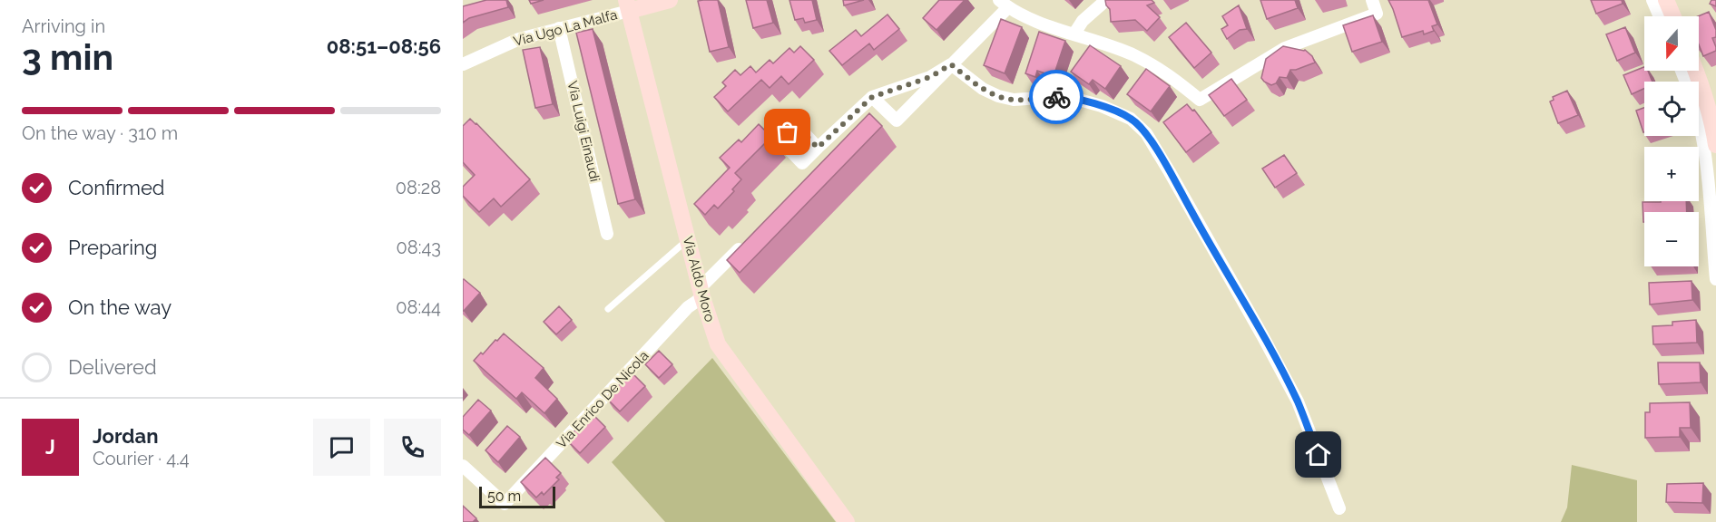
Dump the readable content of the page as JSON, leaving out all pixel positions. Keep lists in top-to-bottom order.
{
  "streets": {
    "street": [
      "Via Ugo La Malfa",
      "Via Luigi Einaudi",
      "Via Aldo Moro",
      "Via Enrico De Nicola"
    ]
  },
  "crossings": [
    ["Via Ugo La Malfa", "Via Luigi Einaudi"],
    ["Via Ugo La Malfa", "Via Aldo Moro"],
    ["Via Aldo Moro", "Via Enrico De Nicola"]
  ],
  "scale_bar": "50 m",
  "north": "bottom",
  "page": {
    "heading": ["3 min", "Arriving in", "08:51–08:56"],
    "panel": ["Jordan", "Courier · 4.4"],
    "map_buttons": ["+", "−"],
    "bar": "On the way · 310 m",
    "list": [
      ["Confirmed", "08:28"],
      ["Preparing", "08:43"],
      ["On the way", "08:44"],
      "Delivered"
    ],
    "round": "J",
    "scale": "50 m"
  }
}
